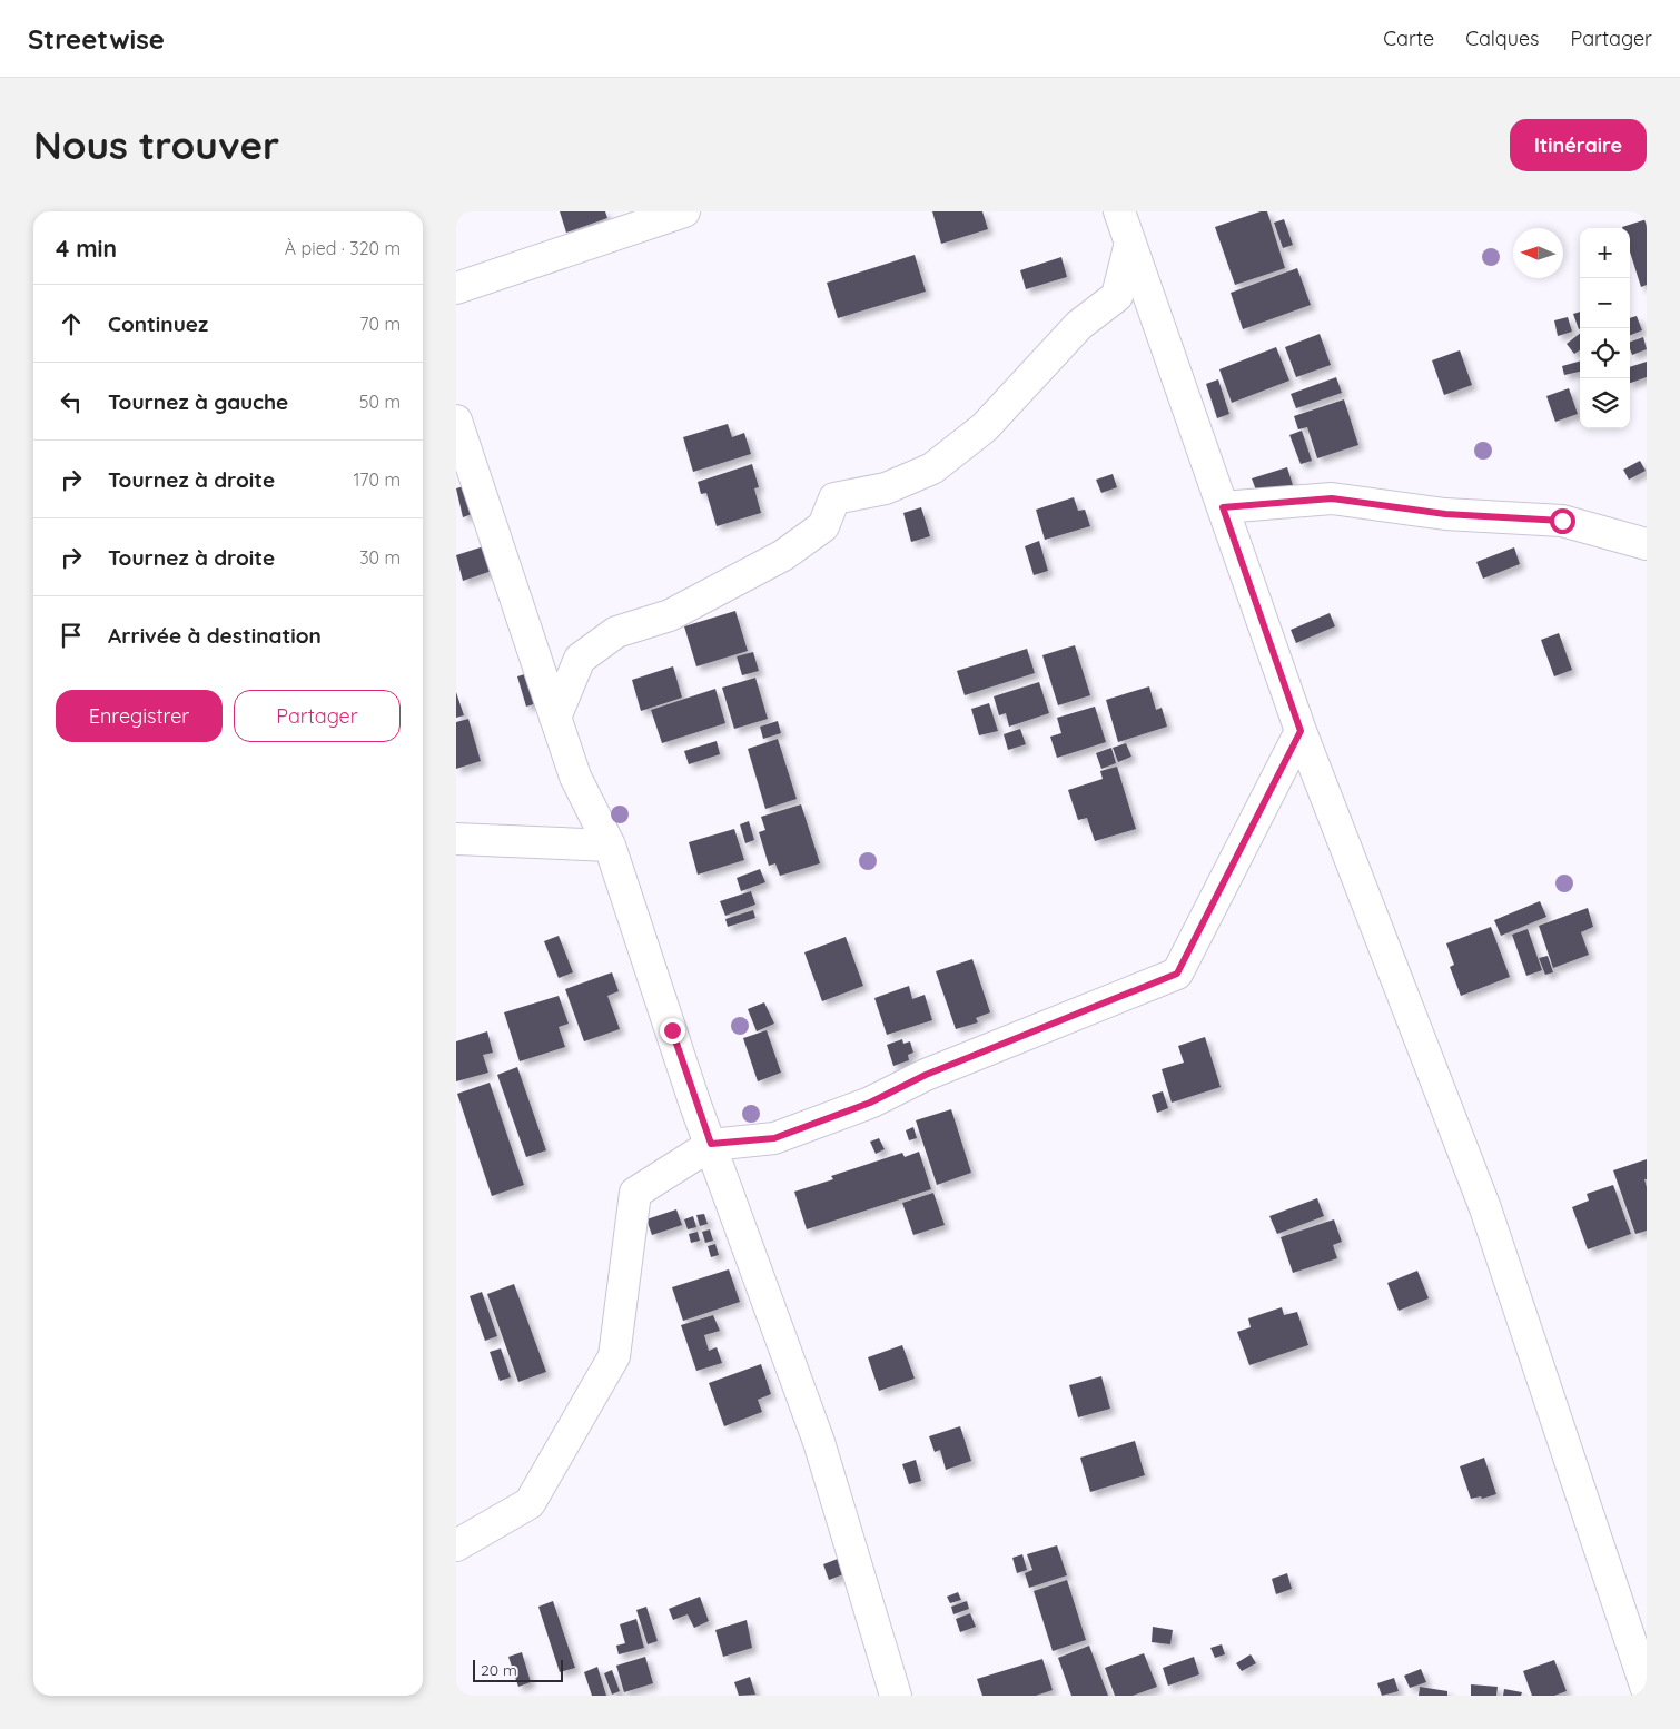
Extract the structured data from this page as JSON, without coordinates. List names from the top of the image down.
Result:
{
  "scale_bar": "20 m",
  "north": "left",
  "page": {
    "header": "Streetwise",
    "nav": ["Carte", "Calques", "Partager"],
    "buttons": [
      "Itinéraire",
      ["Enregistrer", "Partager"]
    ],
    "title": "Nous trouver",
    "heading": ["4 min", "À pied · 320 m"],
    "map_buttons": ["+", "−"],
    "list": [
      ["Continuez", "70 m"],
      ["Tournez à gauche", "50 m"],
      ["Tournez à droite", "170 m"],
      ["Tournez à droite", "30 m"],
      "Arrivée à destination"
    ],
    "scale": "20 m"
  }
}
